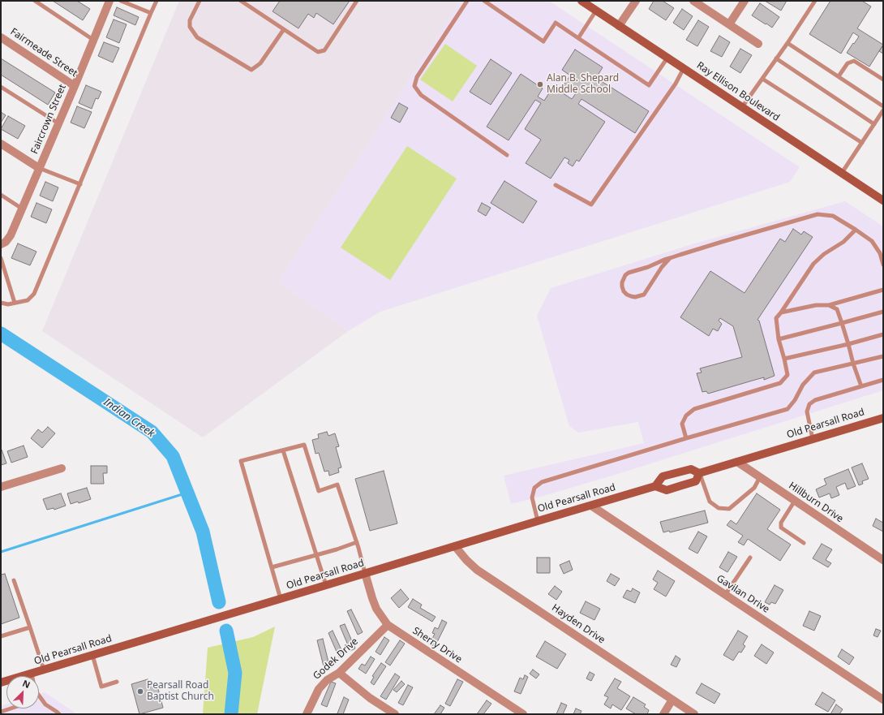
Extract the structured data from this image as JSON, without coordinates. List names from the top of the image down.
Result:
{
  "streets": {
    "main road": ["Ray Ellison Boulevard", "Old Pearsall Road"],
    "street": [
      "Fairmeade Street",
      "Faircrown Street",
      "Hillburn Drive",
      "Gavilan Drive",
      "Hayden Drive",
      "Sherry Drive",
      "Godek Drive"
    ]
  },
  "crossings": [
    ["Fairmeade Street", "Faircrown Street"],
    ["Old Pearsall Road", "Hillburn Drive"],
    ["Old Pearsall Road", "Gavilan Drive"],
    ["Old Pearsall Road", "Hayden Drive"],
    ["Old Pearsall Road", "Sherry Drive"],
    ["Sherry Drive", "Godek Drive"]
  ],
  "water": ["Indian Creek"],
  "places": ["Alan B. Shepard Middle School", "Pearsall Road Baptist Church"],
  "north": "top right"
}
